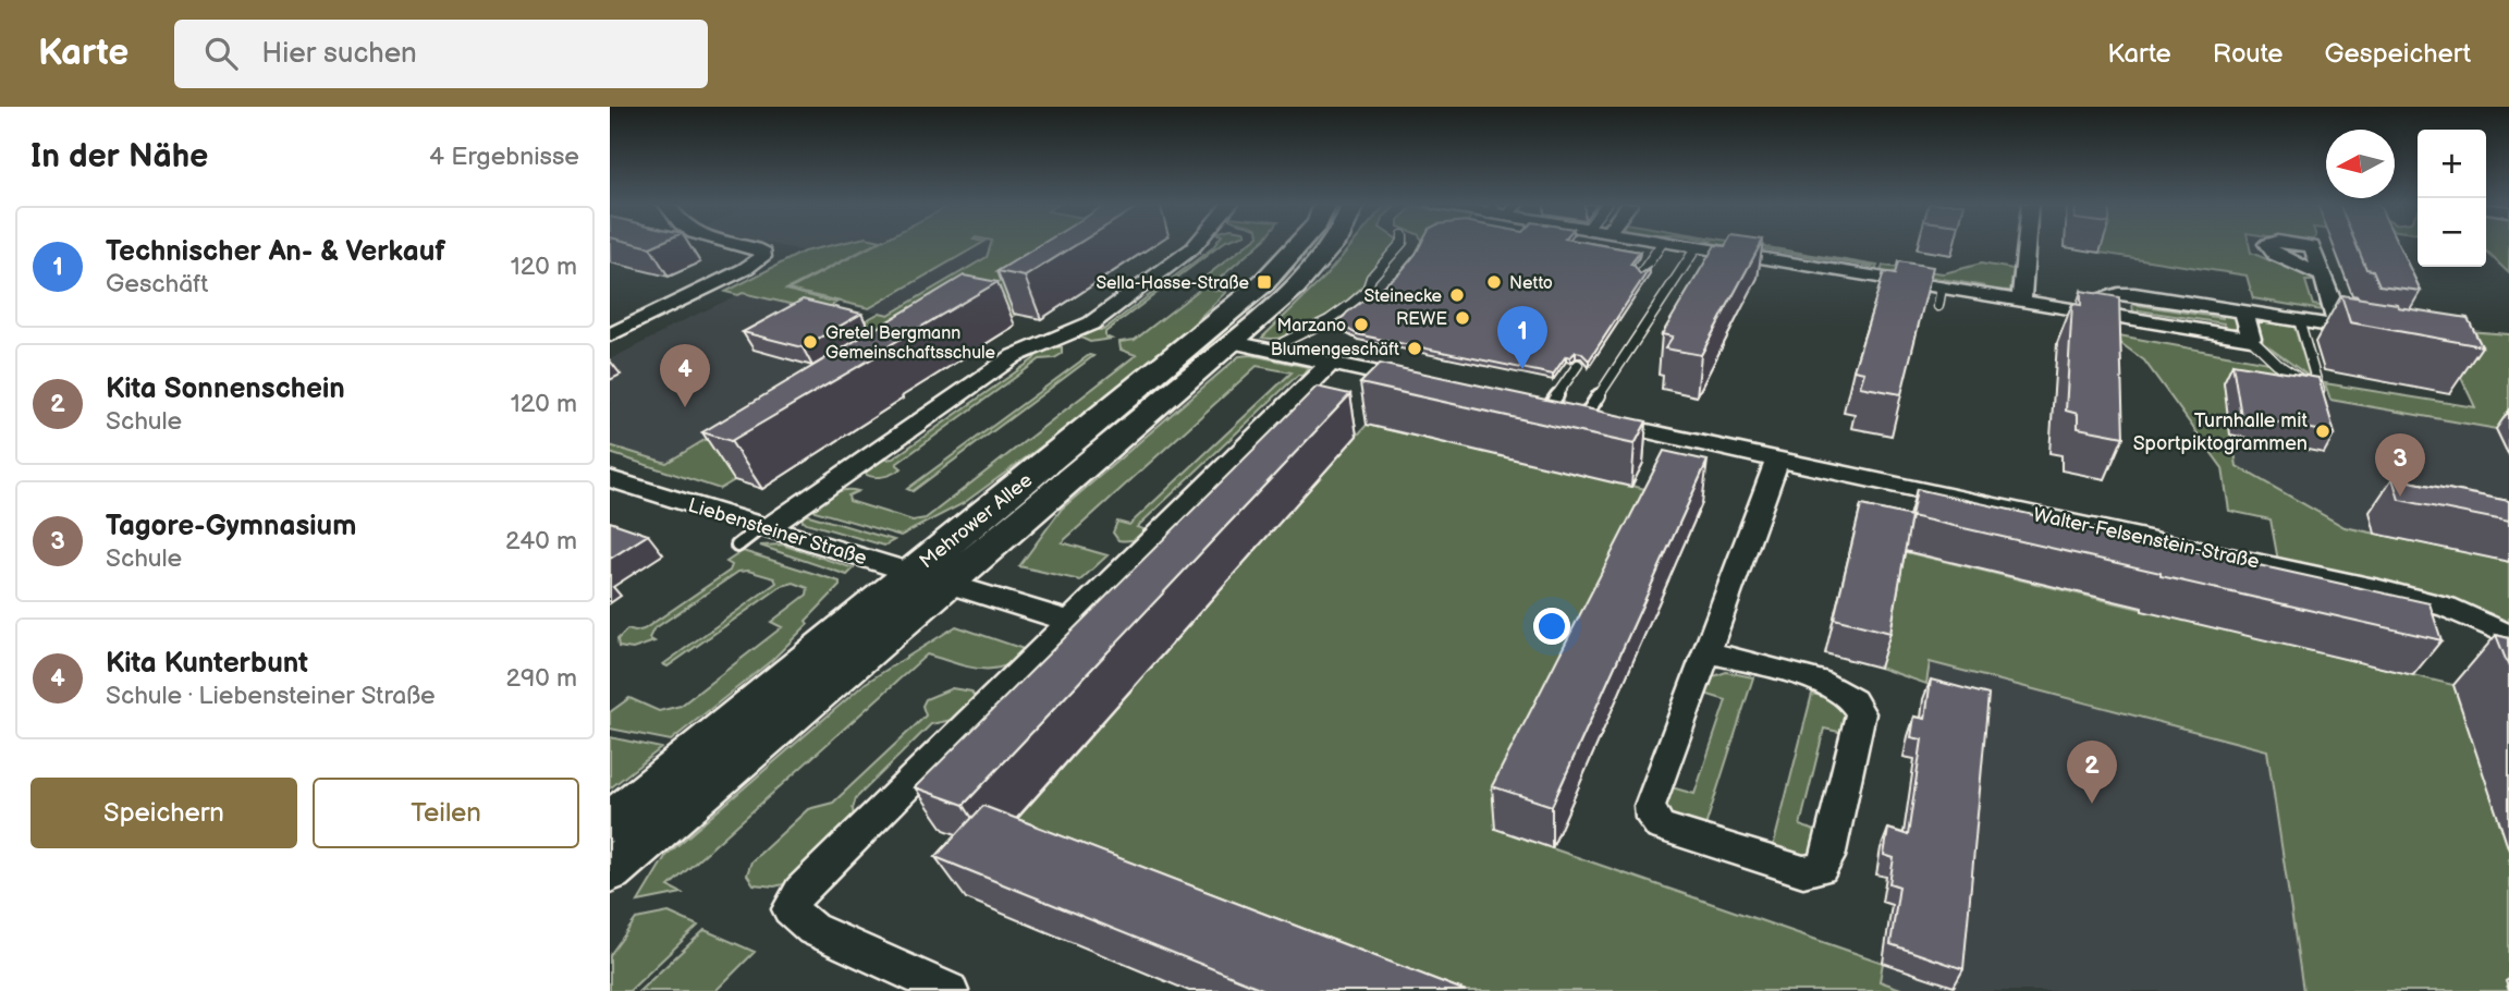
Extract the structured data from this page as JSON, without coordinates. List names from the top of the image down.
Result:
{
  "streets": {
    "main road": ["Mehrower Allee"],
    "street": ["Liebensteiner Straße", "Walter-Felsenstein-Straße"]
  },
  "crossings": [
    ["Mehrower Allee", "Liebensteiner Straße"]
  ],
  "places": {
    "transit": ["Sella-Hasse-Straße"],
    "other": [
      "Netto",
      "Steinecke",
      "REWE",
      "Marzano",
      "Gretel Bergmann Gemeinschaftsschule",
      "Blumengeschäft",
      "Turnhalle mit Sportpiktogrammen"
    ]
  },
  "north": "left",
  "page": {
    "header": "Karte",
    "search": "Hier suchen",
    "nav": ["Karte", "Route", "Gespeichert"],
    "heading": ["In der Nähe", "4 Ergebnisse"],
    "map_buttons": ["+", "−"],
    "list": [
      {
        "mark": "1",
        "name": "Technischer An- & Verkauf",
        "note": "Geschäft",
        "value": "120 m"
      },
      {
        "mark": "2",
        "name": "Kita Sonnenschein",
        "note": "Schule",
        "value": "120 m"
      },
      {
        "mark": "3",
        "name": "Tagore-Gymnasium",
        "note": "Schule",
        "value": "240 m"
      },
      {
        "mark": "4",
        "name": "Kita Kunterbunt",
        "note": "Schule · Liebensteiner Straße",
        "value": "290 m"
      }
    ],
    "pins": [
      "1",
      "4",
      "3",
      "2"
    ],
    "buttons": ["Speichern", "Teilen"]
  }
}
